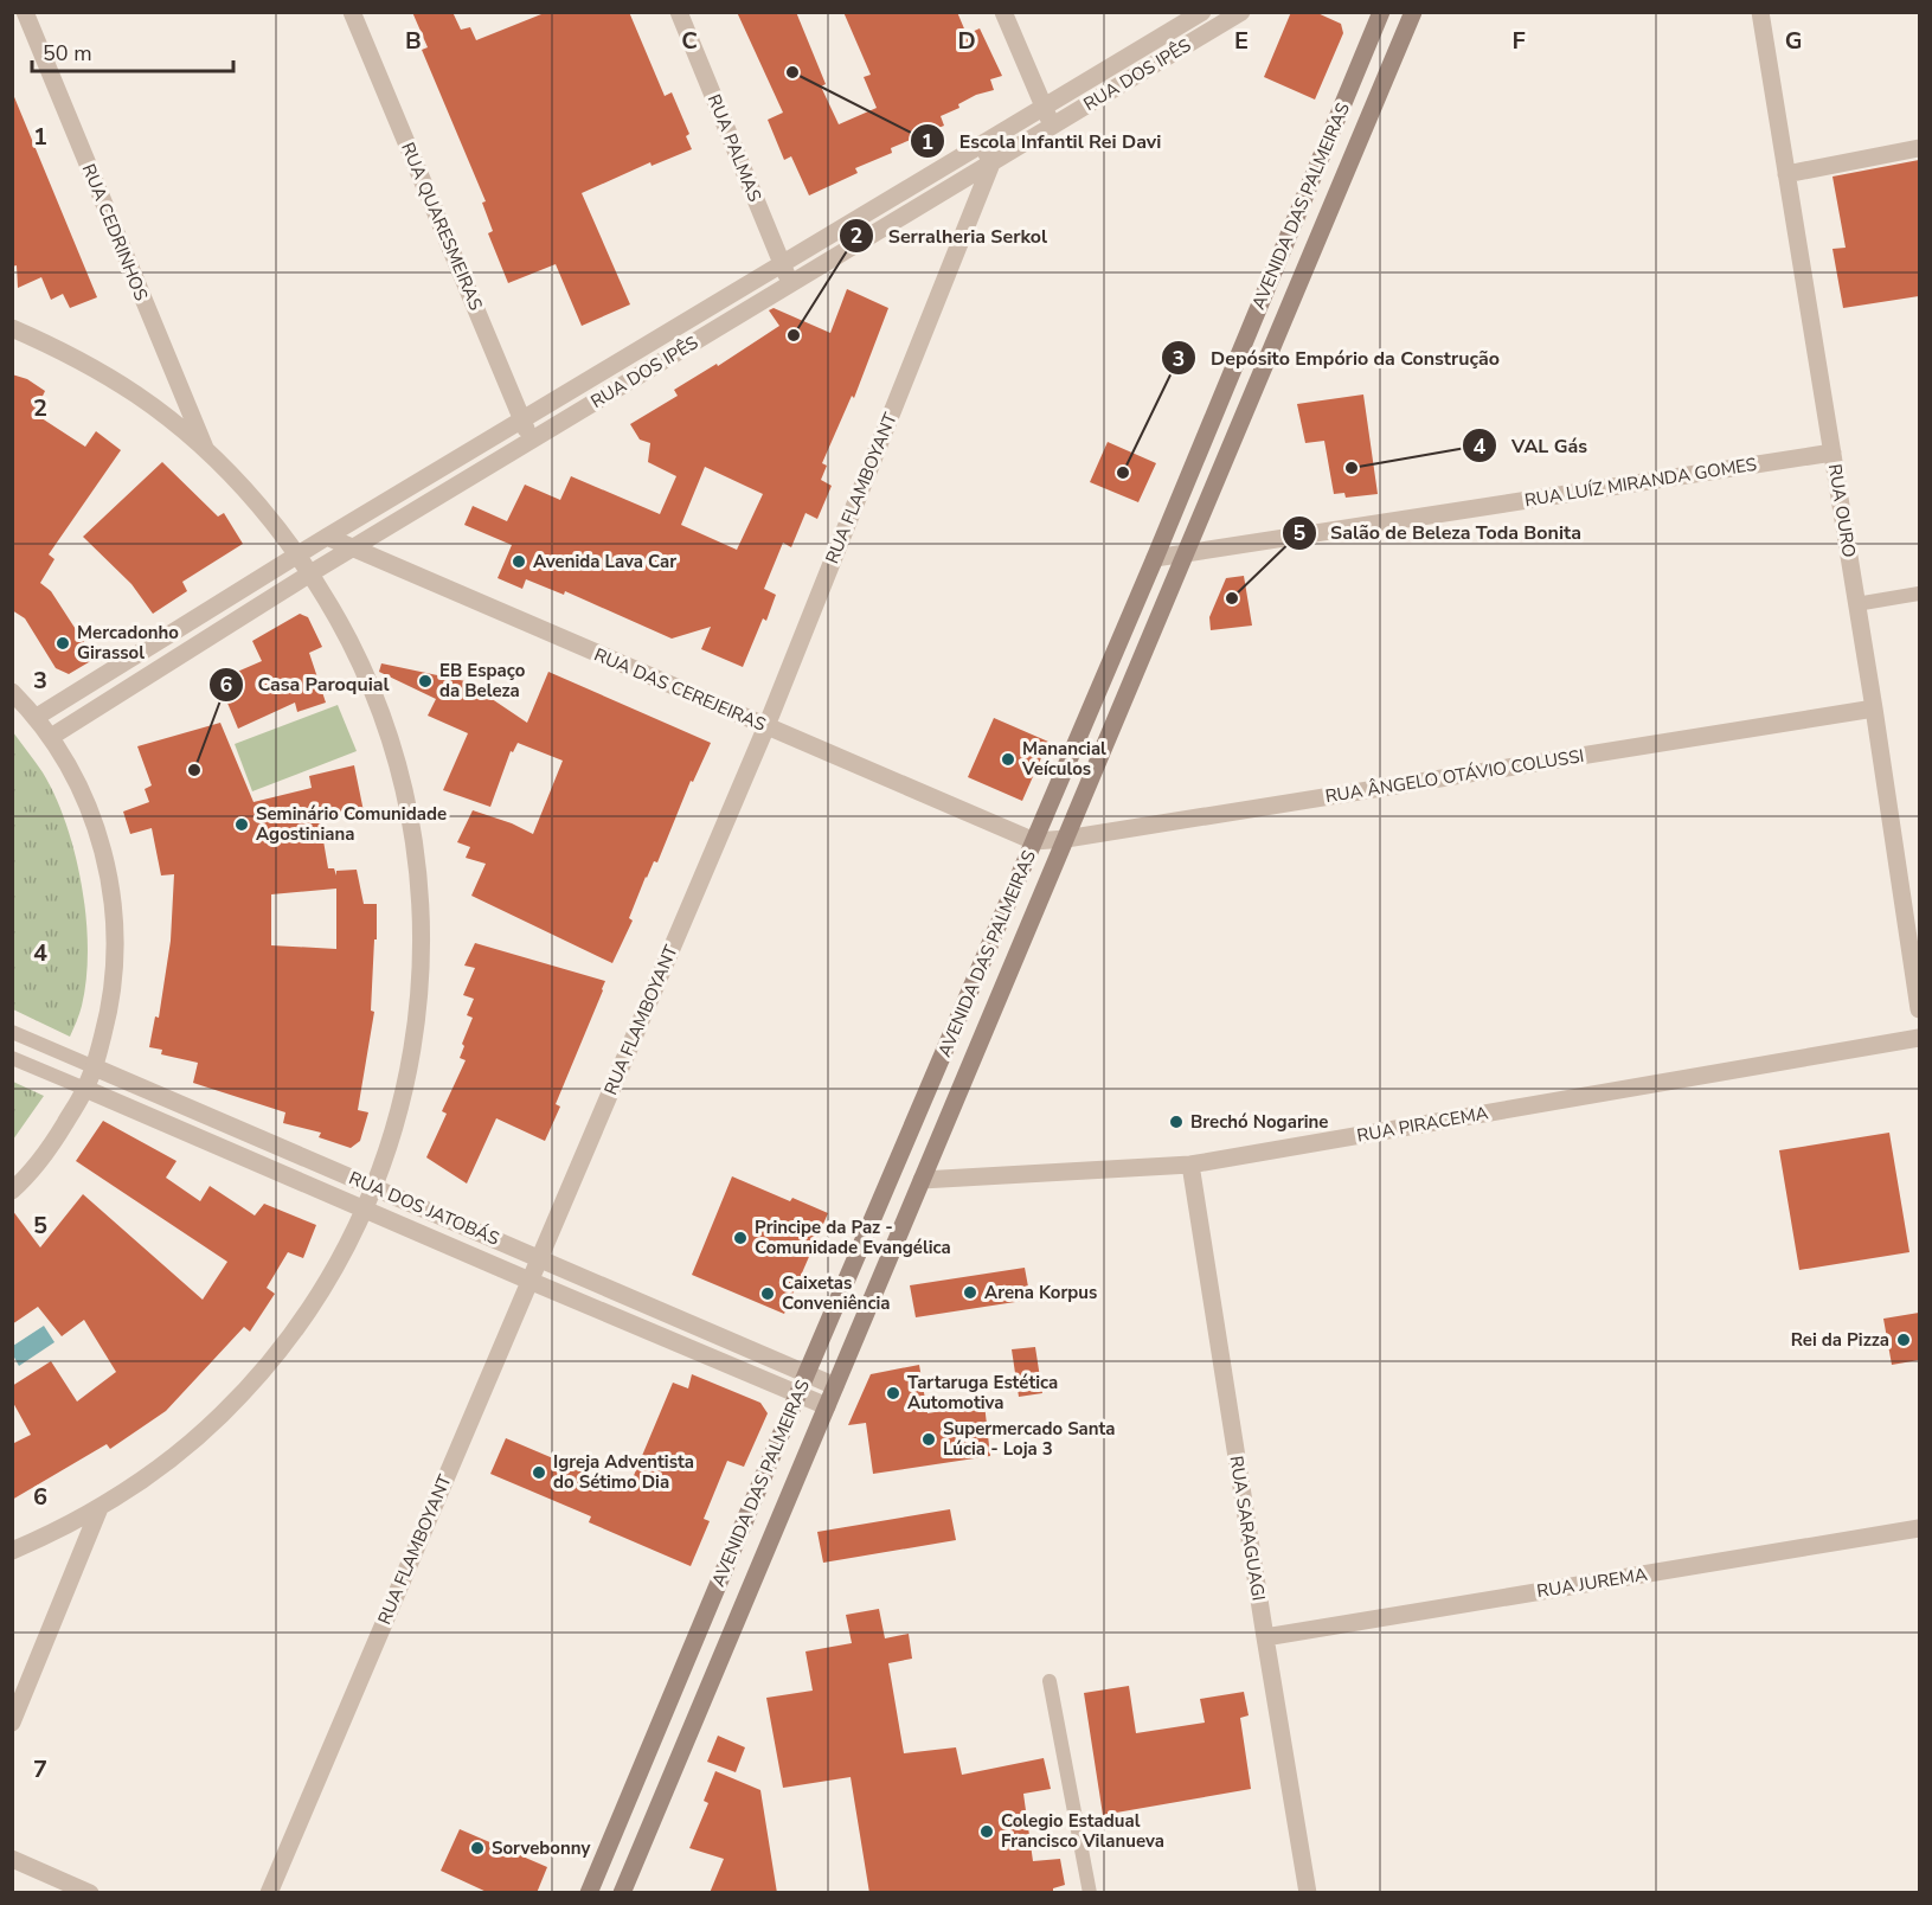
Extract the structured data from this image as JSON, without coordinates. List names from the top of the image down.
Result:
{
  "streets": {
    "street": [
      "RUA DOS IPÊS",
      "RUA PALMAS",
      "AVENIDA DAS PALMEIRAS",
      "RUA QUARESMEIRAS",
      "RUA CEDRINHOS",
      "RUA LUÍZ MIRANDA GOMES",
      "RUA FLAMBOYANT",
      "RUA OURO",
      "RUA DAS CEREJEIRAS",
      "RUA ÂNGELO OTÁVIO COLUSSI",
      "RUA PIRACEMA",
      "RUA DOS JATOBÁS",
      "RUA SARAGUAGI",
      "RUA JUREMA"
    ]
  },
  "crossings": [
    ["RUA DOS IPÊS", "RUA PALMAS"],
    ["RUA DOS IPÊS", "RUA QUARESMEIRAS"],
    ["RUA DOS IPÊS", "RUA FLAMBOYANT"],
    ["RUA DOS IPÊS", "RUA DAS CEREJEIRAS"],
    ["AVENIDA DAS PALMEIRAS", "RUA LUÍZ MIRANDA GOMES"],
    ["AVENIDA DAS PALMEIRAS", "RUA DAS CEREJEIRAS"],
    ["AVENIDA DAS PALMEIRAS", "RUA ÂNGELO OTÁVIO COLUSSI"],
    ["AVENIDA DAS PALMEIRAS", "RUA PIRACEMA"],
    ["AVENIDA DAS PALMEIRAS", "RUA DOS JATOBÁS"],
    ["RUA LUÍZ MIRANDA GOMES", "RUA OURO"],
    ["RUA FLAMBOYANT", "RUA DAS CEREJEIRAS"],
    ["RUA FLAMBOYANT", "RUA DOS JATOBÁS"],
    ["RUA OURO", "RUA ÂNGELO OTÁVIO COLUSSI"],
    ["RUA DAS CEREJEIRAS", "RUA ÂNGELO OTÁVIO COLUSSI"],
    ["RUA PIRACEMA", "RUA SARAGUAGI"],
    ["RUA SARAGUAGI", "RUA JUREMA"]
  ],
  "places": [
    "Escola Infantil Rei Davi",
    "Serralheria Serkol",
    "VAL Gás",
    "Depósito Empório da Construção",
    "Avenida Lava Car",
    "Salão de Beleza Toda Bonita",
    "Mercadonho Girassol",
    "EB Espaço da Beleza",
    "Manancial Veículos",
    "Casa Paroquial",
    "Seminário Comunidade Agostiniana",
    "Brechó Nogarine",
    "Principe da Paz - Comunidade Evangélica",
    "Arena Korpus",
    "Caixetas Conveniência",
    "Rei da Pizza",
    "Tartaruga Estética Automotiva",
    "Supermercado Santa Lúcia - Loja 3",
    "Igreja Adventista do Sétimo Dia",
    "Colegio Estadual Francisco Vilanueva",
    "Sorvebonny"
  ],
  "scale_bar": "50 m",
  "grid": {
    "columns": [
      "B",
      "C",
      "D",
      "E",
      "F",
      "G"
    ],
    "rows": [
      "1",
      "2",
      "3",
      "4",
      "5",
      "6",
      "7"
    ]
  }
}
